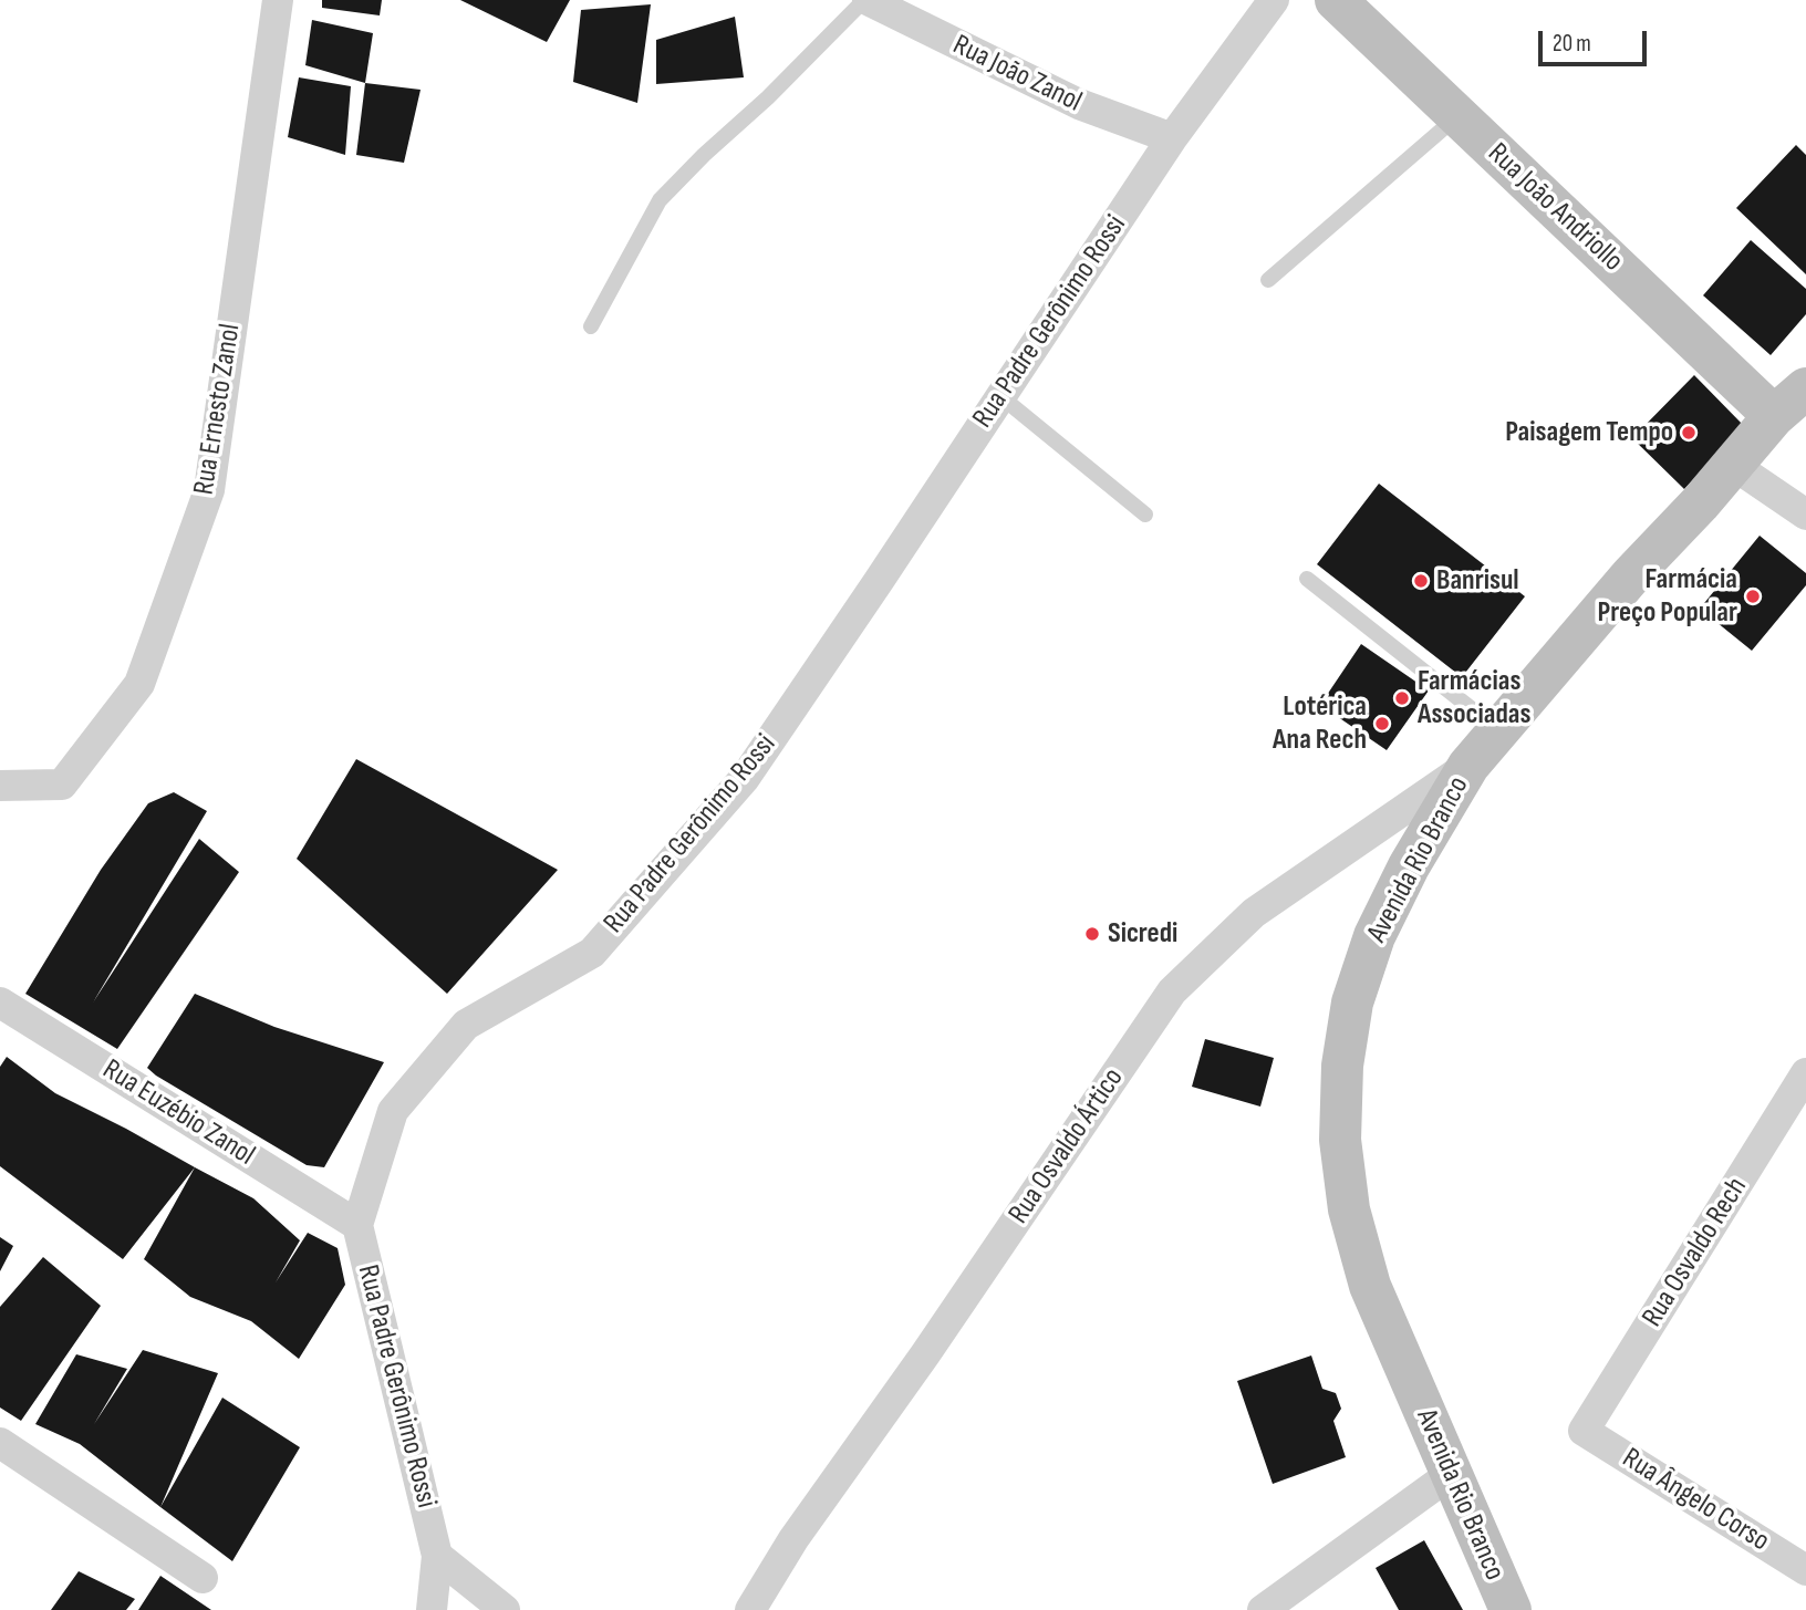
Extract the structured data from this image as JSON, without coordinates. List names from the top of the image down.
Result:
{
  "streets": {
    "main road": ["Rua João Andriollo", "Avenida Rio Branco"],
    "street": [
      "Rua João Zanol",
      "Rua Padre Gerônimo Rossi",
      "Rua Ernesto Zanol",
      "Rua Euzébio Zanol",
      "Rua Osvaldo Ártico",
      "Rua Osvaldo Rech",
      "Rua Ângelo Corso"
    ]
  },
  "crossings": [
    ["Rua João Zanol", "Rua Padre Gerônimo Rossi"],
    ["Rua João Andriollo", "Avenida Rio Branco"],
    ["Rua Padre Gerônimo Rossi", "Rua Euzébio Zanol"],
    ["Avenida Rio Branco", "Rua Osvaldo Ártico"],
    ["Rua Osvaldo Rech", "Rua Ângelo Corso"]
  ],
  "places": [
    "Paisagem Tempo",
    "Banrisul",
    "Farmácia Preço Popular",
    "Farmácias Associadas",
    "Lotérica Ana Rech",
    "Sicredi"
  ],
  "scale_bar": "20 m"
}
